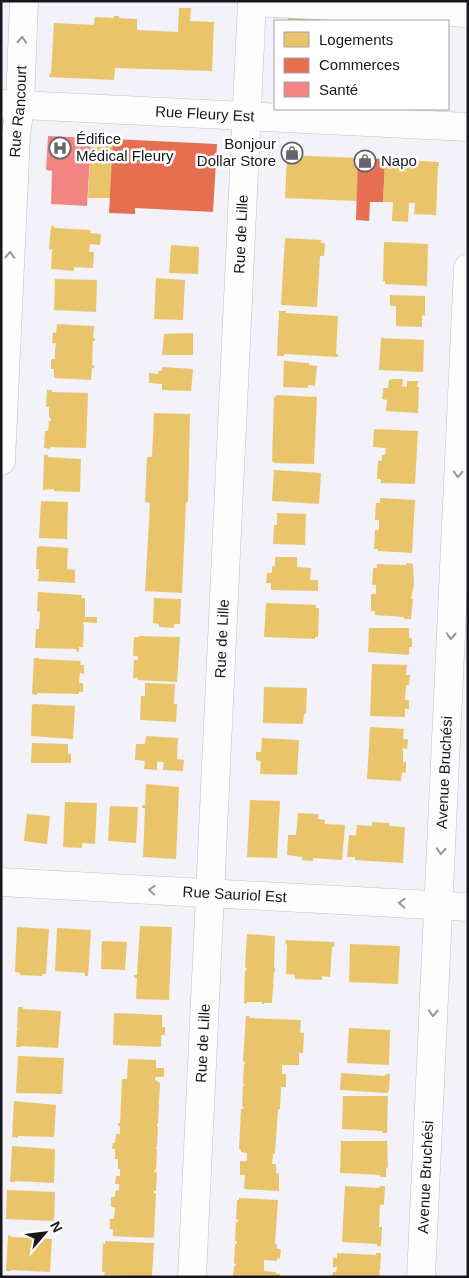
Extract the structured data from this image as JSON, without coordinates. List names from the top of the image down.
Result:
{
  "streets": {
    "street": [
      "Rue Rancourt",
      "Rue Fleury Est",
      "Rue de Lille",
      "Avenue Bruchési",
      "Rue Sauriol Est"
    ]
  },
  "crossings": [
    ["Rue Rancourt", "Rue Fleury Est"],
    ["Rue Fleury Est", "Rue de Lille"],
    ["Rue de Lille", "Rue Sauriol Est"],
    ["Avenue Bruchési", "Rue Sauriol Est"]
  ],
  "one_way": ["Rue Rancourt", "Avenue Bruchési", "Rue Sauriol Est"],
  "places": {
    "hospital": ["Édifice Médical Fleury"],
    "shop": ["Bonjour Dollar Store", "Napo"]
  },
  "legend": ["Logements", "Commerces", "Santé"],
  "north": "top right"
}
